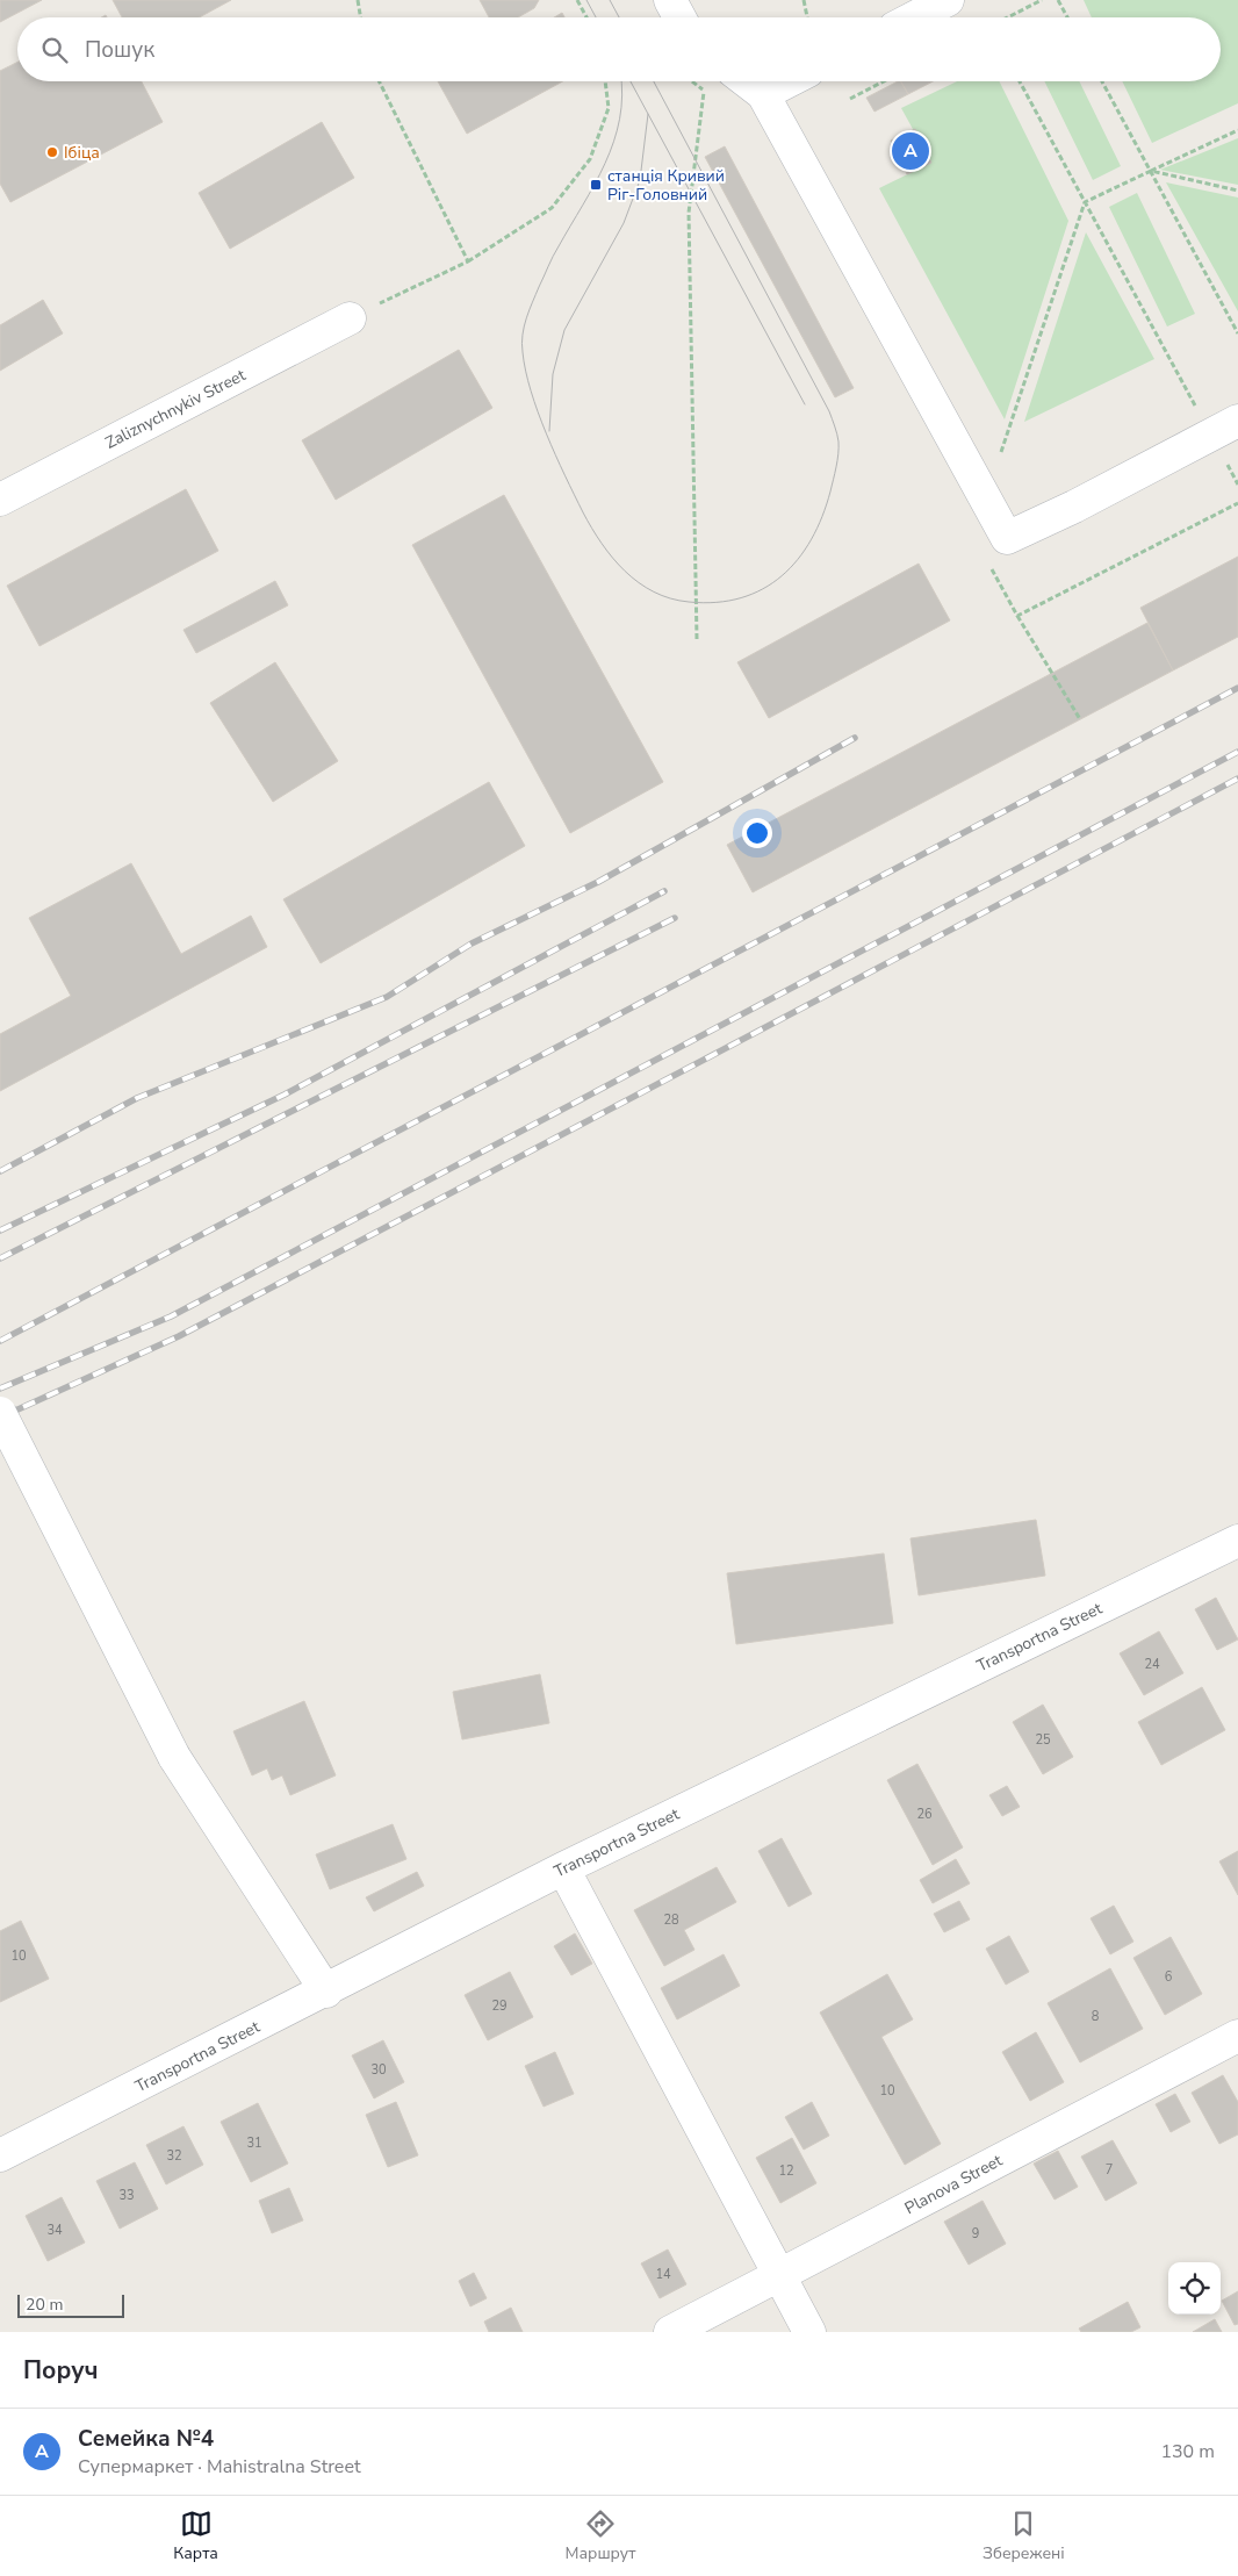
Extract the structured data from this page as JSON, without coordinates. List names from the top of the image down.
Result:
{
  "streets": {
    "street": ["Zaliznychnykiv Street", "Transportna Street", "Planova Street"]
  },
  "places": {
    "other": ["Ібіца"],
    "transit": ["станція Кривий Ріг-Головний"]
  },
  "house_numbers": [
    "24",
    "25",
    "26",
    "28",
    "10",
    "6",
    "29",
    "8",
    "30",
    "10",
    "31",
    "32",
    "7",
    "12",
    "33",
    "34",
    "9",
    "14"
  ],
  "scale_bar": "20 m",
  "page": {
    "search": "Пошук",
    "pins": "A",
    "scale": "20 m",
    "heading": "Поруч",
    "list": [
      {
        "mark": "A",
        "name": "Семейка №4",
        "note": "Супермаркет · Mahistralna Street",
        "value": "130 m"
      }
    ],
    "nav": ["Карта", "Маршрут", "Збережені"]
  }
}
